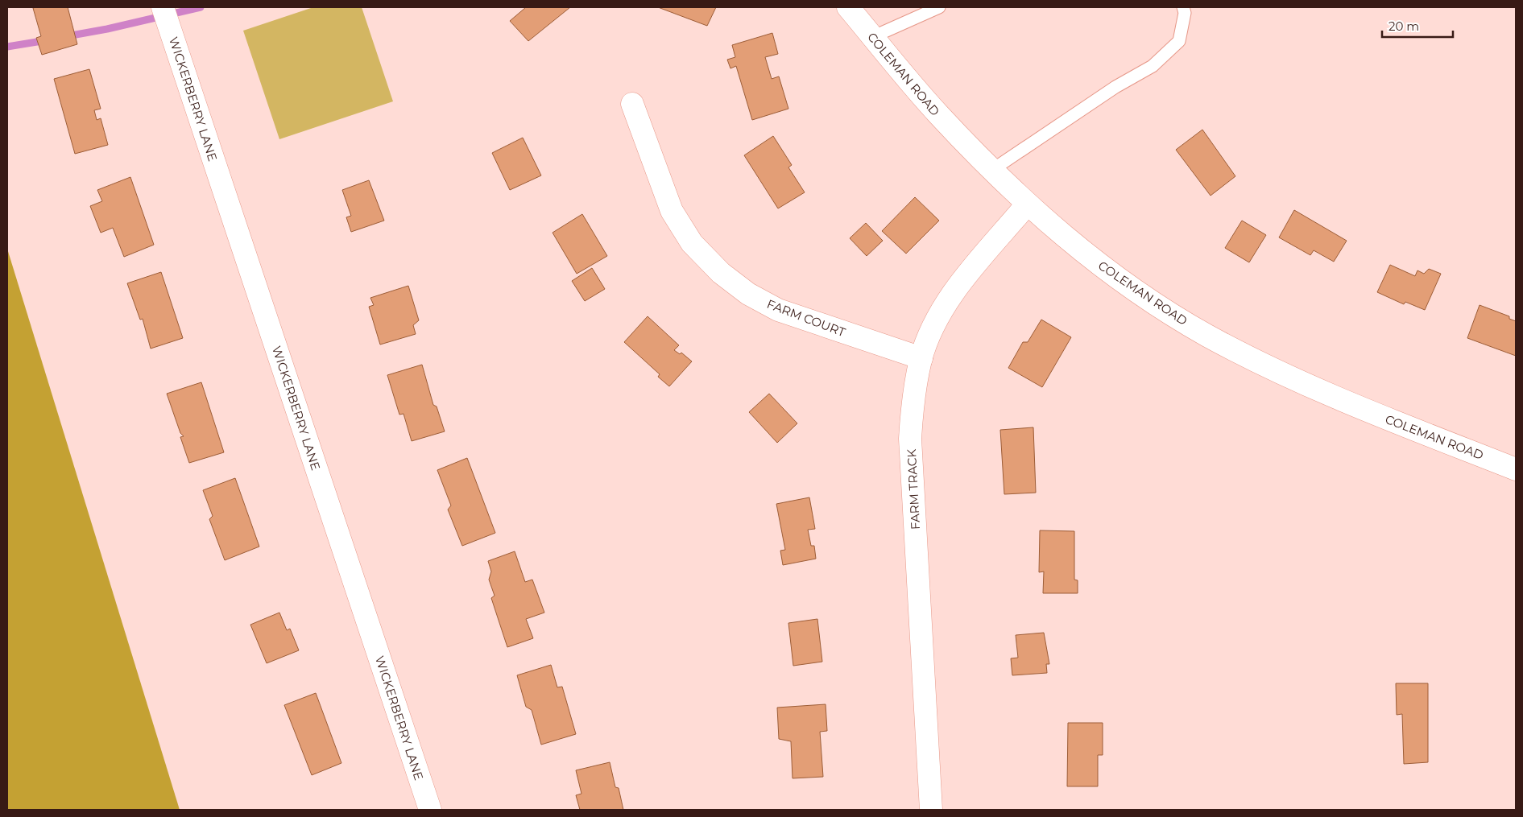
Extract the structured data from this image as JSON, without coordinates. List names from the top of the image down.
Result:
{
  "streets": {
    "street": [
      "COLEMAN ROAD",
      "WICKERBERRY LANE",
      "FARM COURT",
      "FARM TRACK"
    ]
  },
  "crossings": [
    ["COLEMAN ROAD", "FARM TRACK"],
    ["FARM COURT", "FARM TRACK"]
  ],
  "scale_bar": "20 m"
}
